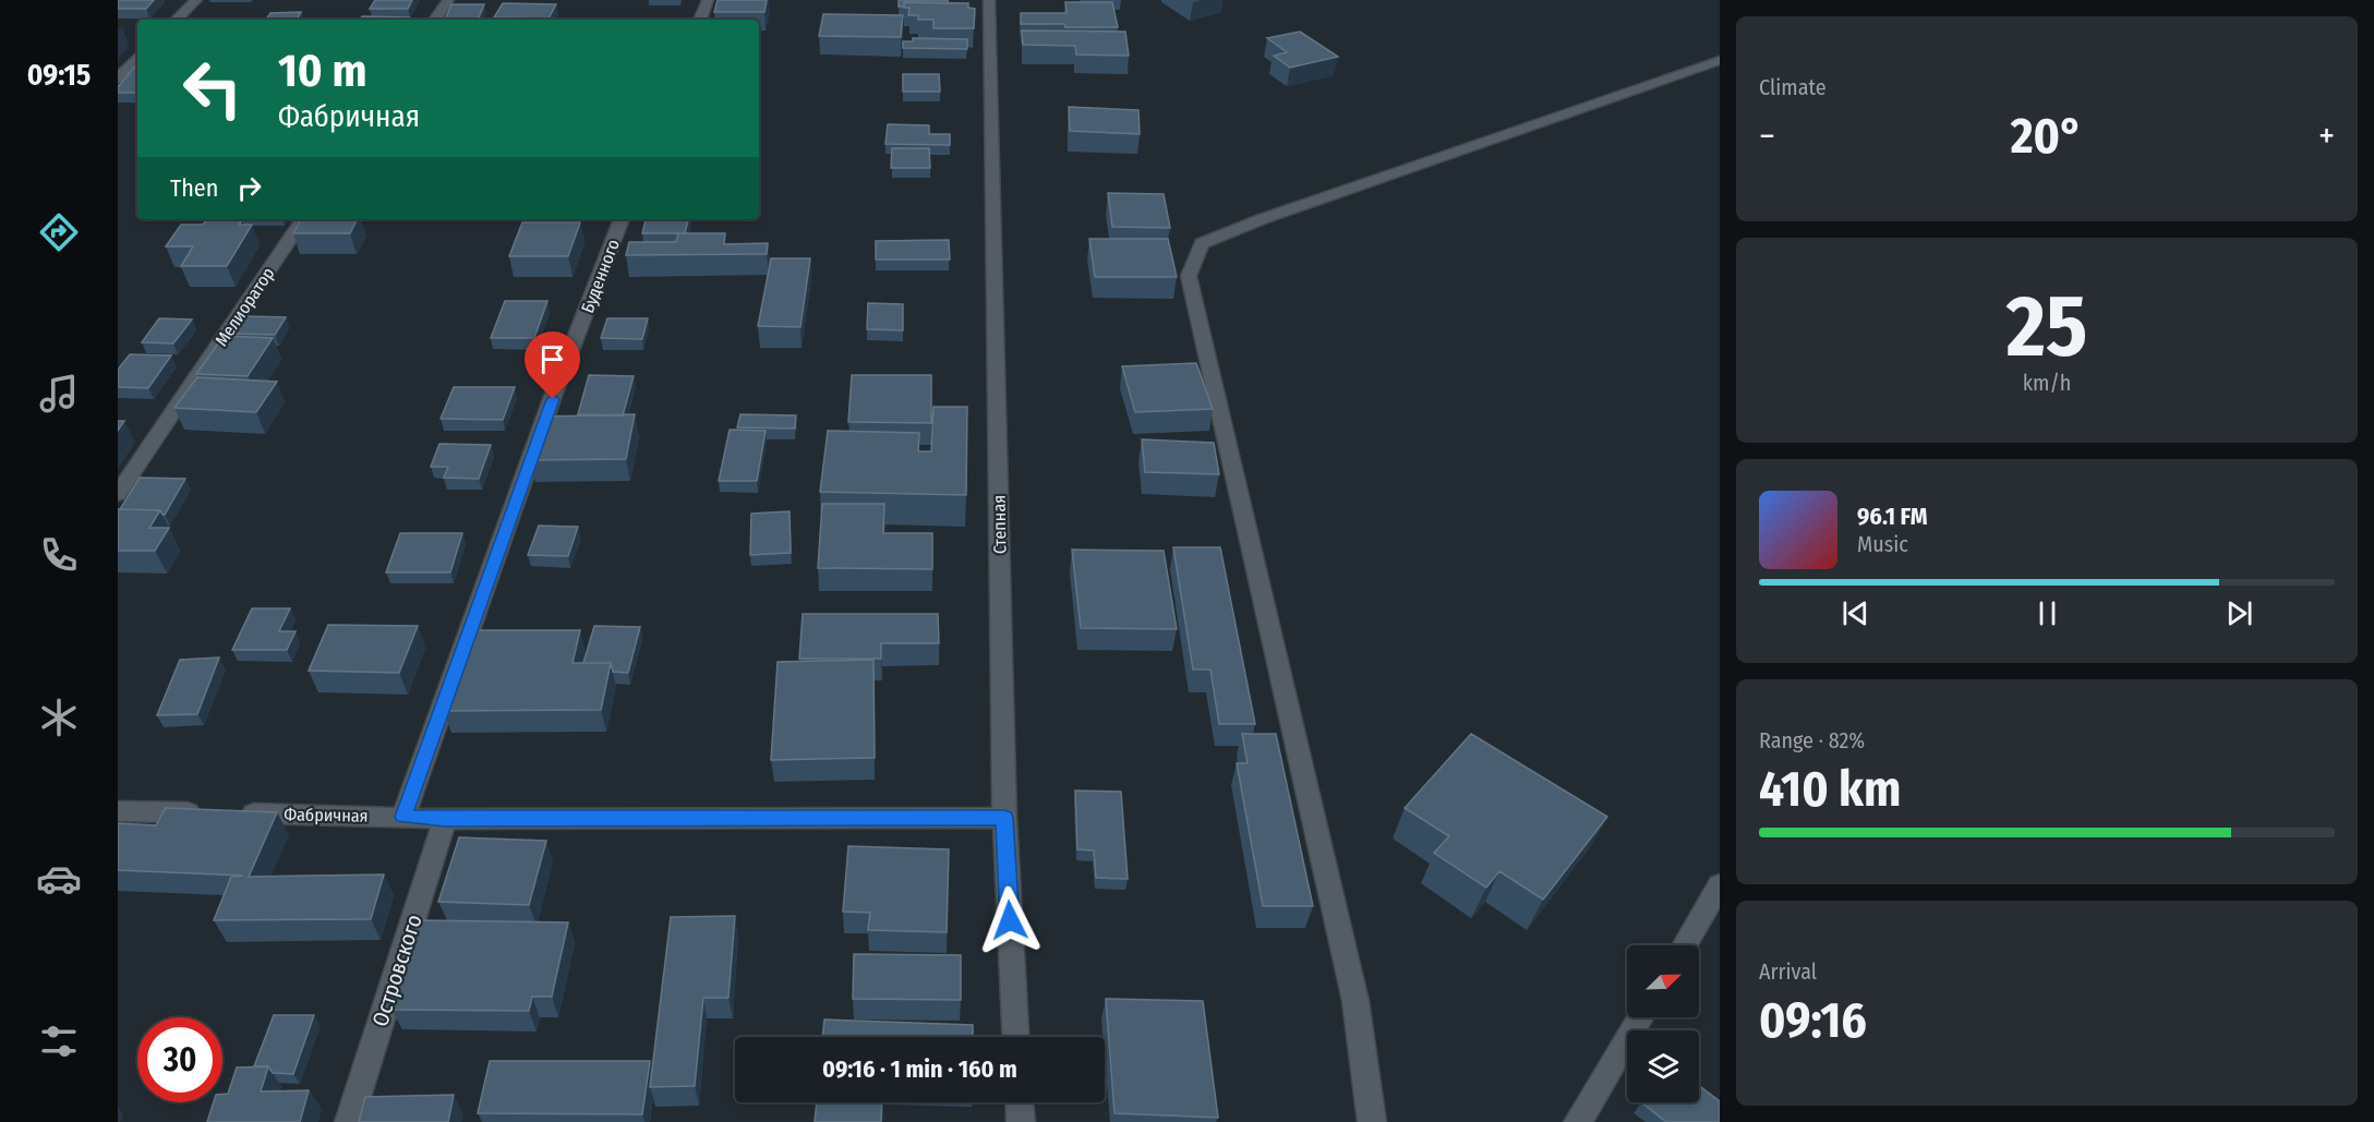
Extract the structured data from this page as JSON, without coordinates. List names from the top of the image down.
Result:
{
  "streets": {
    "street": [
      "Буденного",
      "Мелиоратор",
      "Степная",
      "Фабричная",
      "Островского"
    ]
  },
  "crossings": [
    ["Буденного", "Фабричная"],
    ["Степная", "Фабричная"],
    ["Фабричная", "Островского"]
  ],
  "north": "top right",
  "page": {
    "tabs": "09:15",
    "tile": [
      "Climate",
      ["25", "km/h"],
      ["Range · 82%", "410 km"],
      ["Arrival", "09:16"]
    ],
    "turn": ["10 m", "Фабричная"],
    "heat": ["−", "20°", "+"],
    "then": "Then",
    "song": ["96.1 FM", "Music"],
    "limit": "30",
    "trip": "09:16 · 1 min · 160 m"
  }
}
